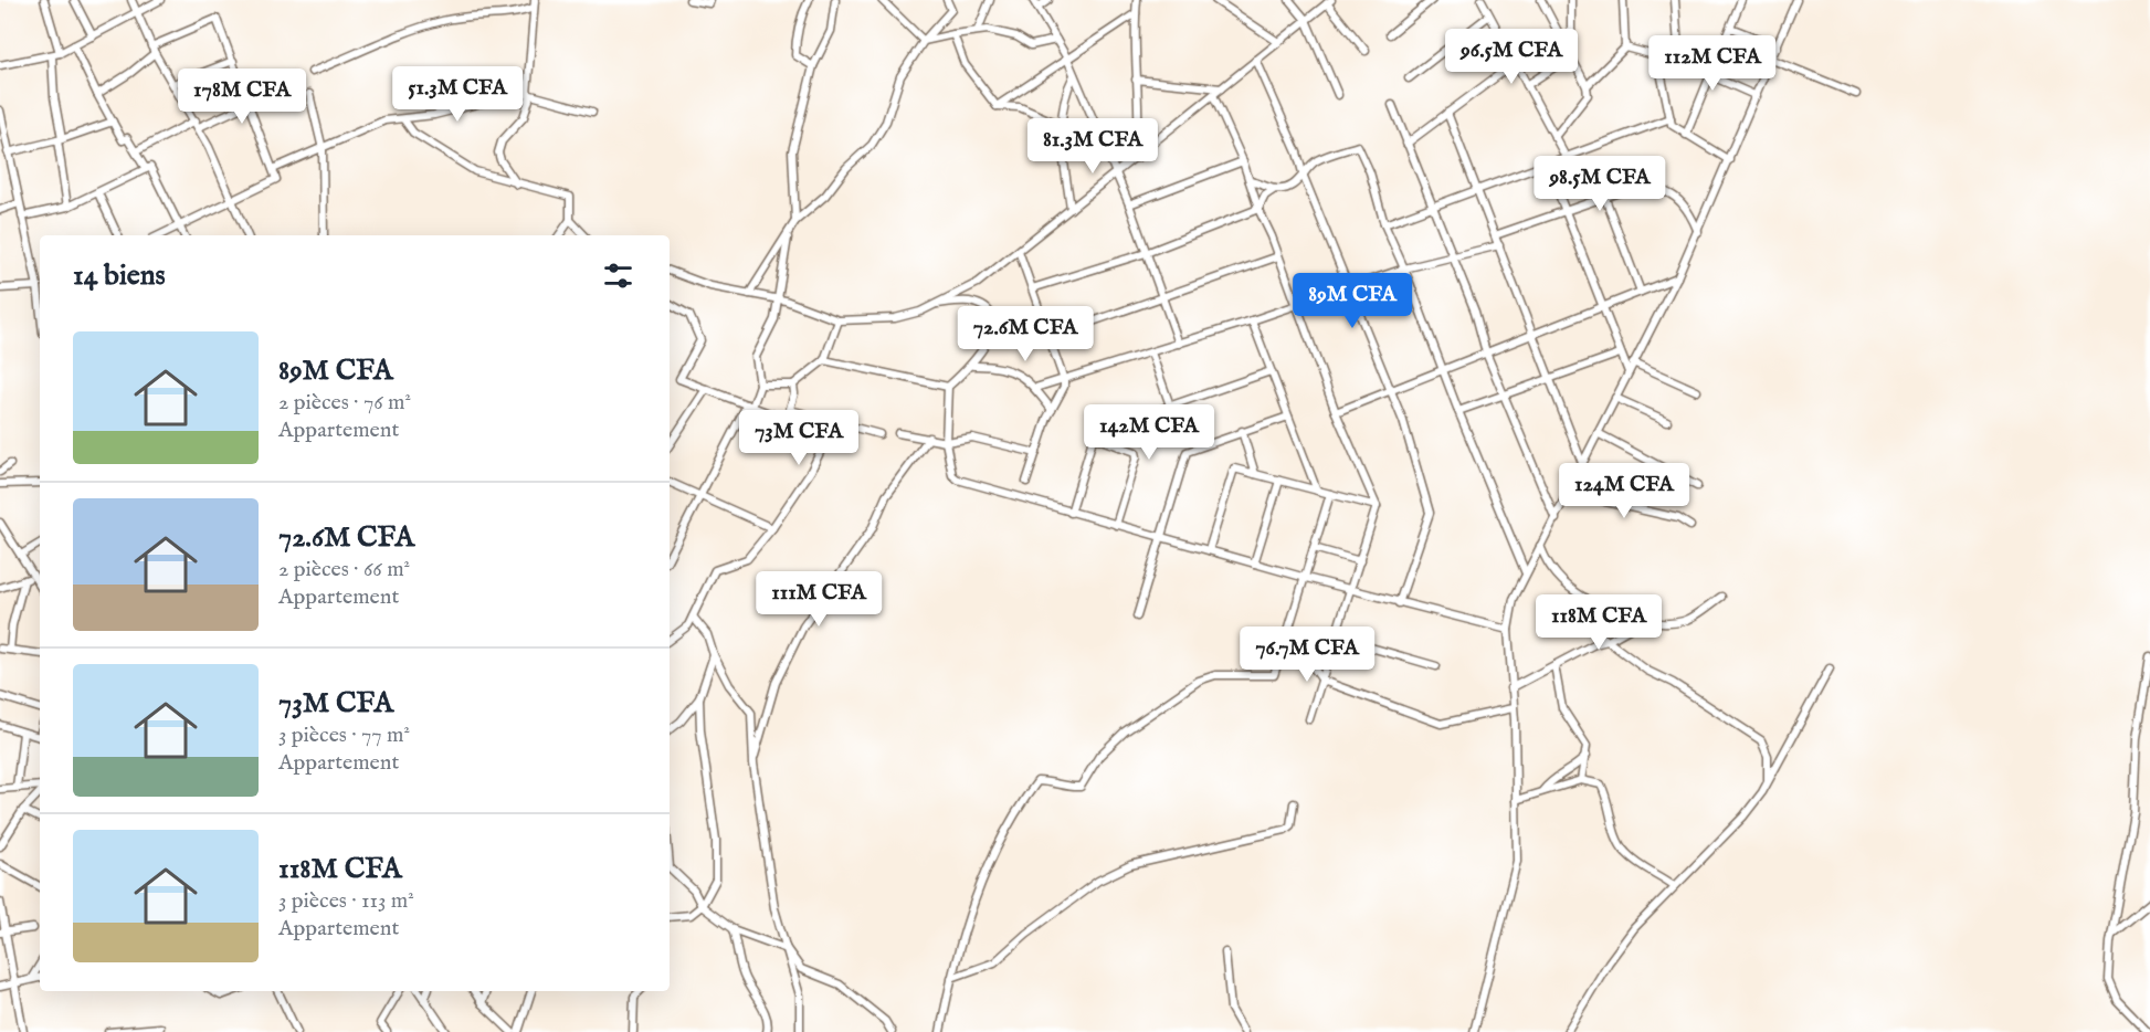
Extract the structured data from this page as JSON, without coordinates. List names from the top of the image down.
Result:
{
  "page": {
    "price": [
      "96.5M CFA",
      "112M CFA",
      "51.3M CFA",
      "178M CFA",
      "81.3M CFA",
      "98.5M CFA",
      "89M CFA",
      "72.6M CFA",
      "142M CFA",
      "73M CFA",
      "124M CFA",
      "111M CFA",
      "118M CFA",
      "76.7M CFA"
    ],
    "heading": "14 biens",
    "list": [
      {
        "name": "89M CFA",
        "note": "2 pièces · 76 m² · Appartement"
      },
      {
        "name": "72.6M CFA",
        "note": "2 pièces · 66 m² · Appartement"
      },
      {
        "name": "73M CFA",
        "note": "3 pièces · 77 m² · Appartement"
      },
      {
        "name": "118M CFA",
        "note": "3 pièces · 113 m² · Appartement"
      }
    ]
  }
}
